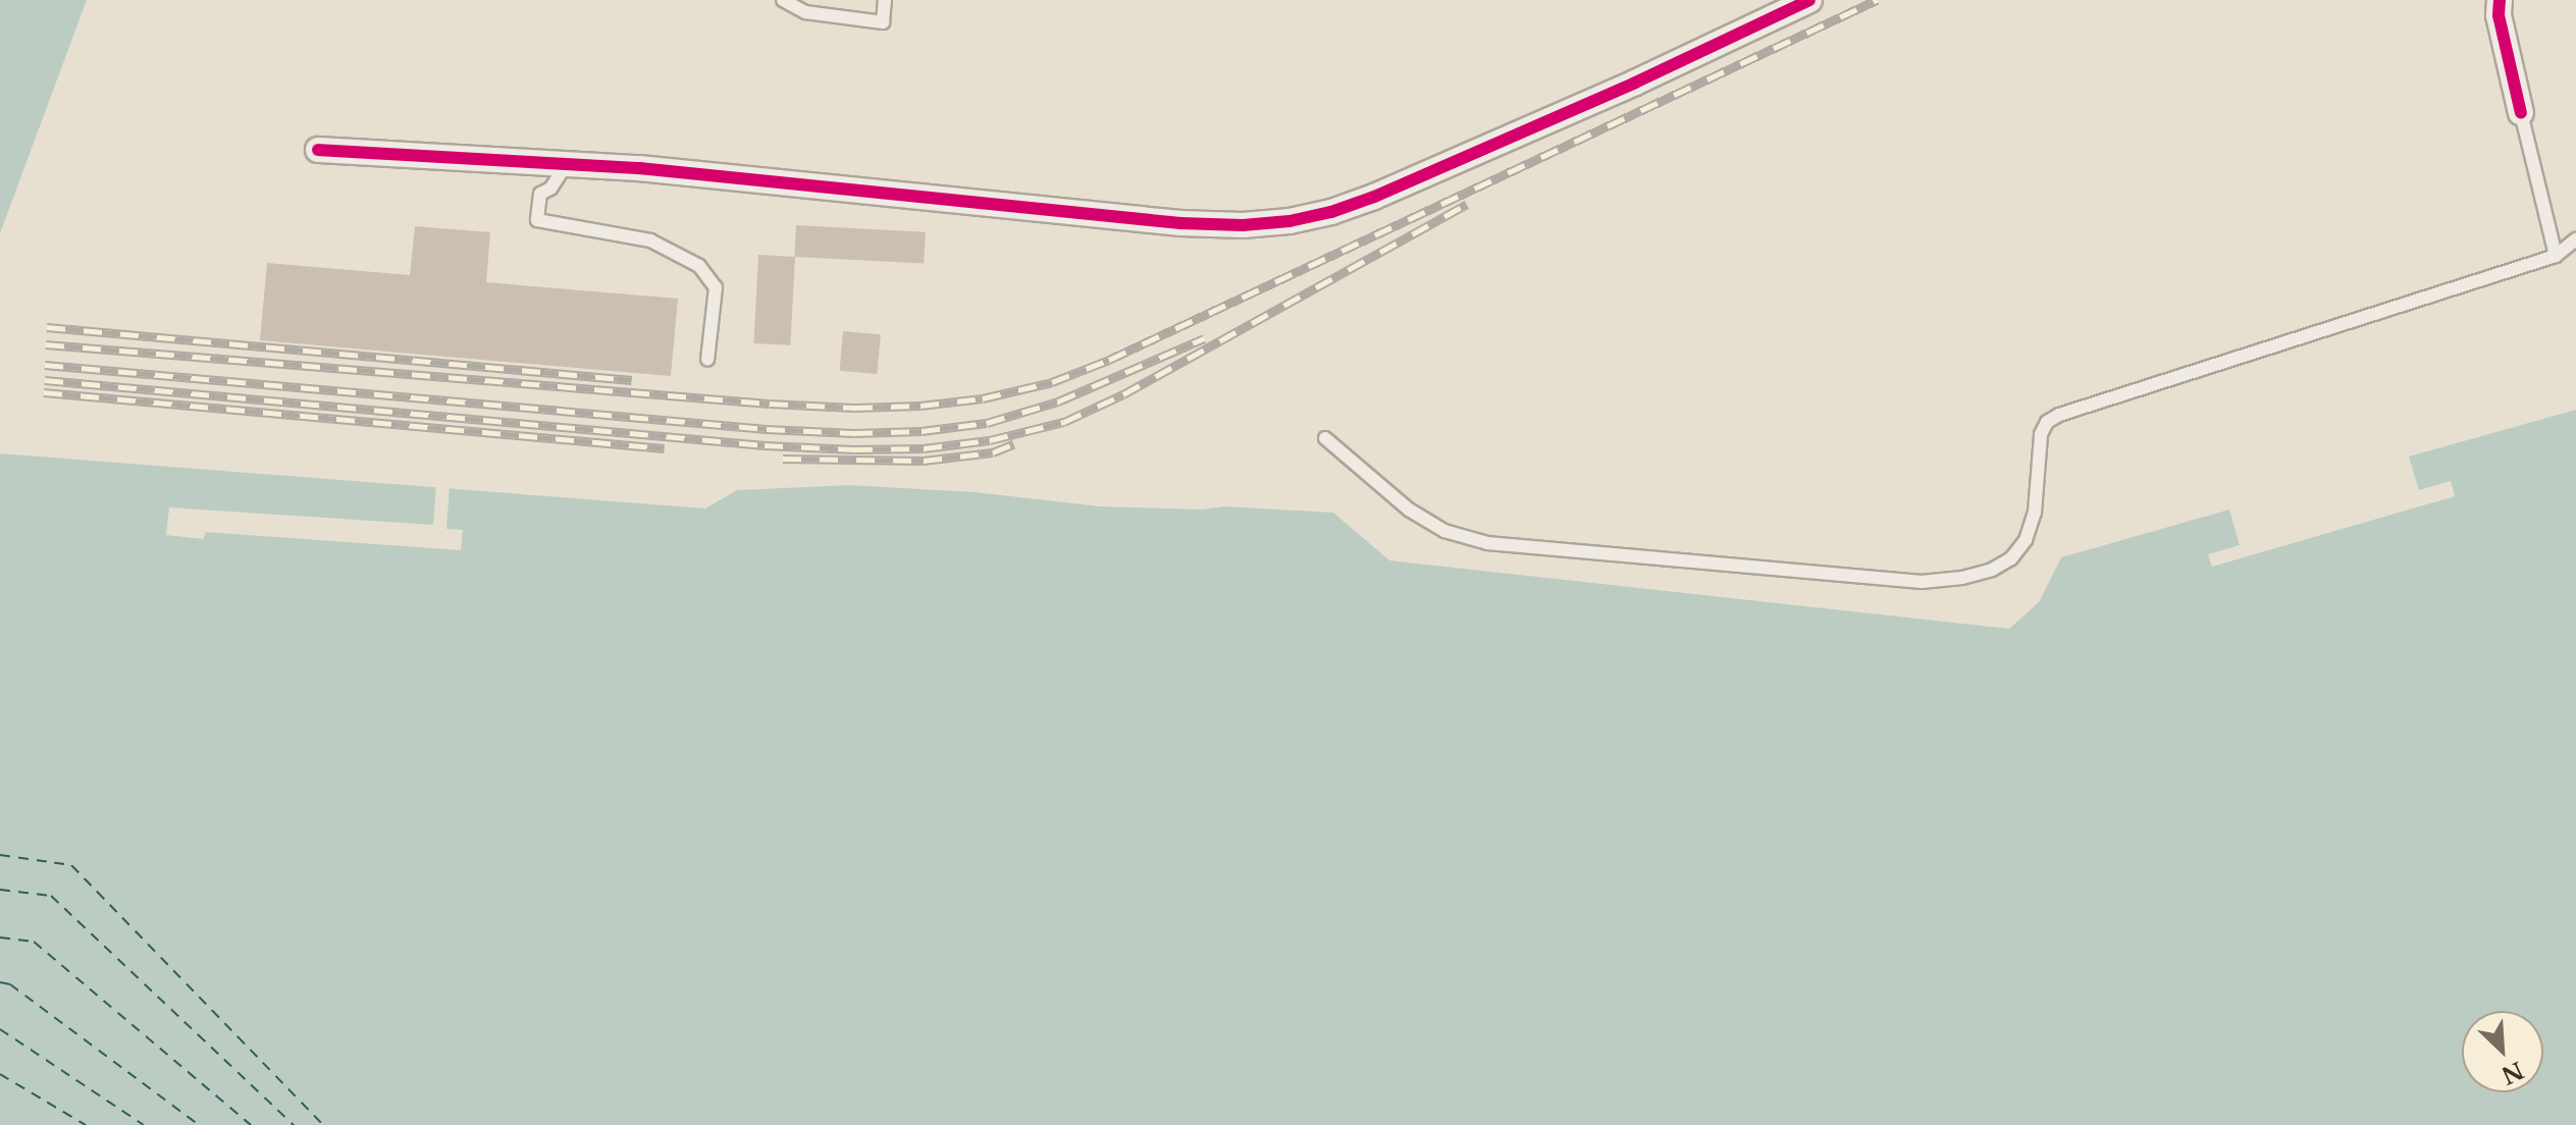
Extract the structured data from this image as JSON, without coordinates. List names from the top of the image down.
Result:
{
  "north": "bottom right"
}
